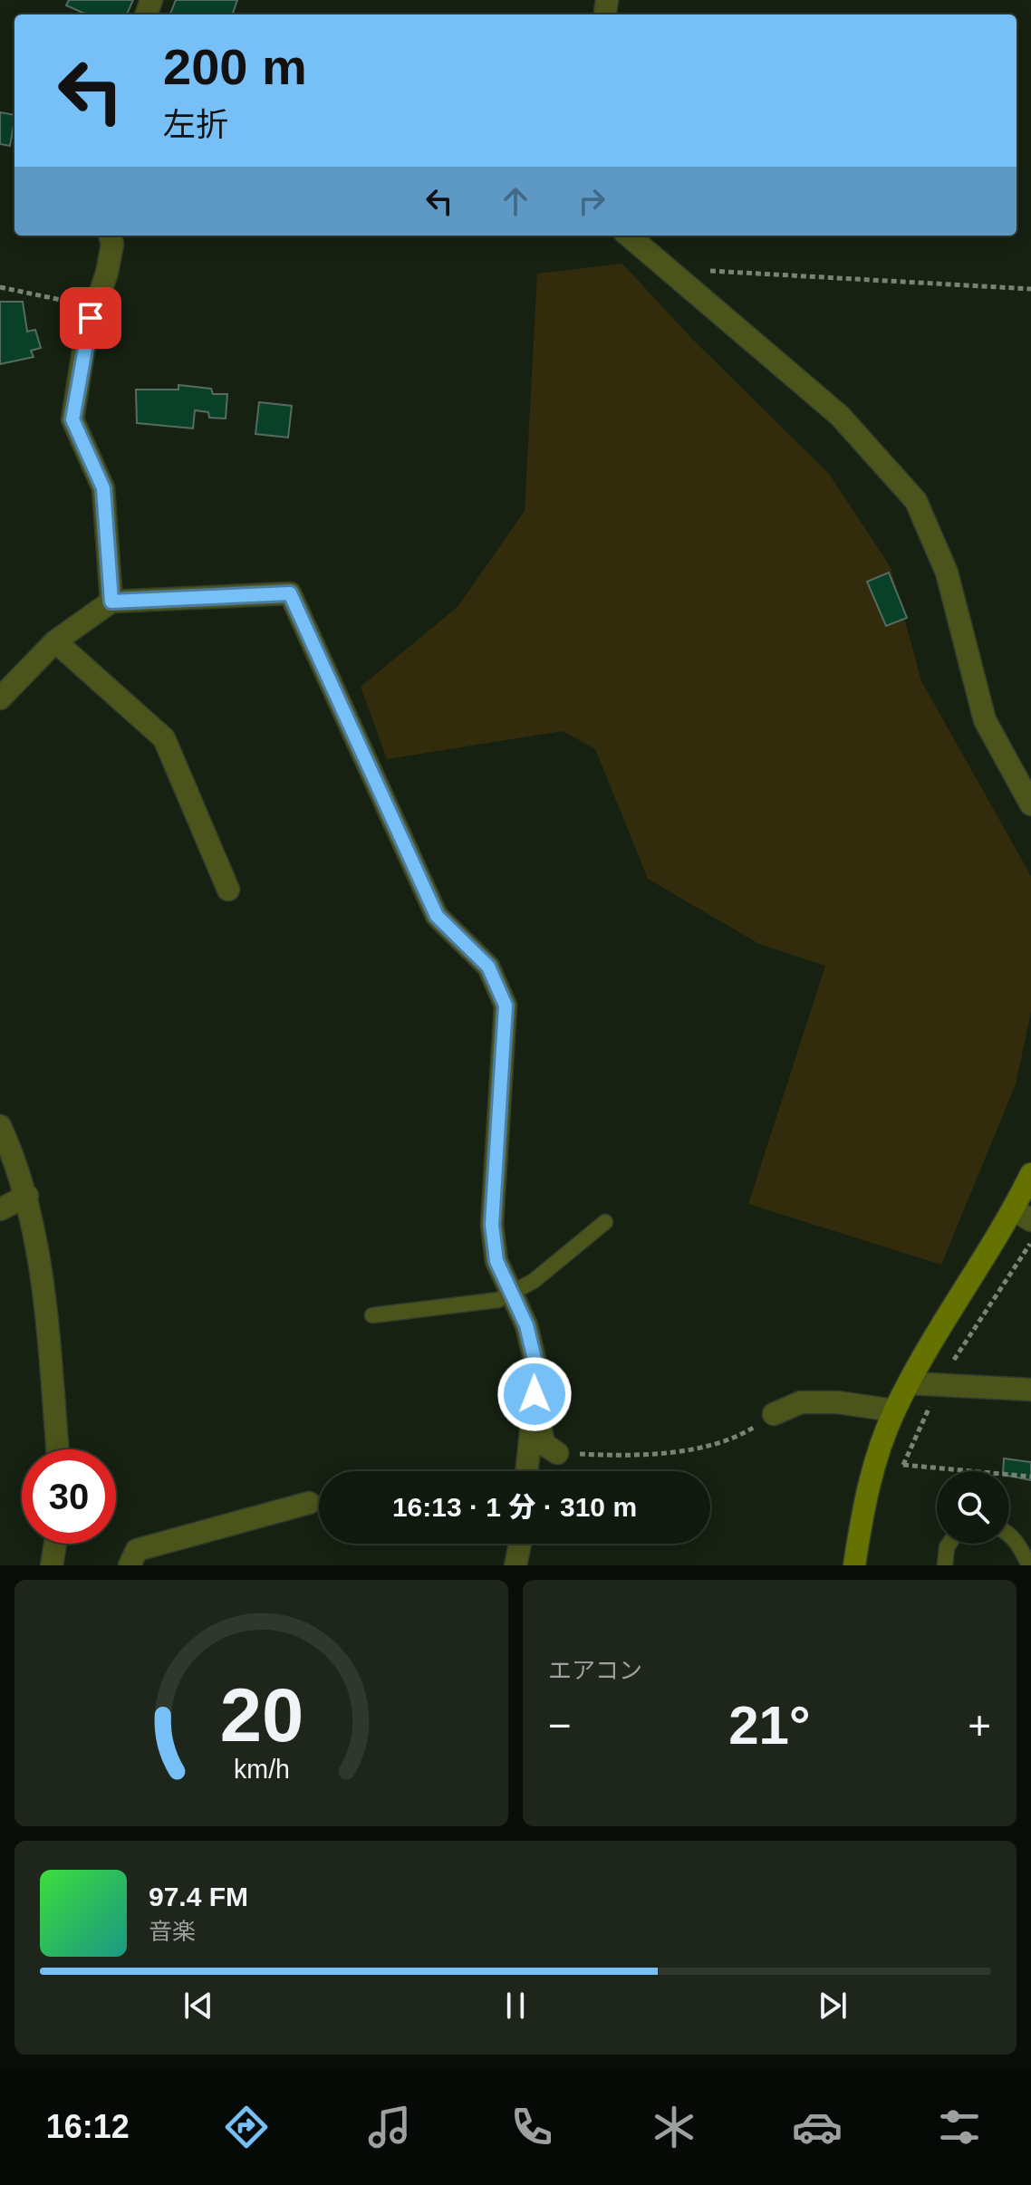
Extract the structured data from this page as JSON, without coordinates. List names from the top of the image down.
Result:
{
  "page": {
    "turn": ["200 m", "左折"],
    "limit": "30",
    "trip": "16:13 · 1 分 · 310 m",
    "tile": "エアコン",
    "heat": ["−", "21°", "+"],
    "song": ["97.4 FM", "音楽"],
    "tabs": "16:12",
    "gauge": ["20", "km/h"]
  }
}
